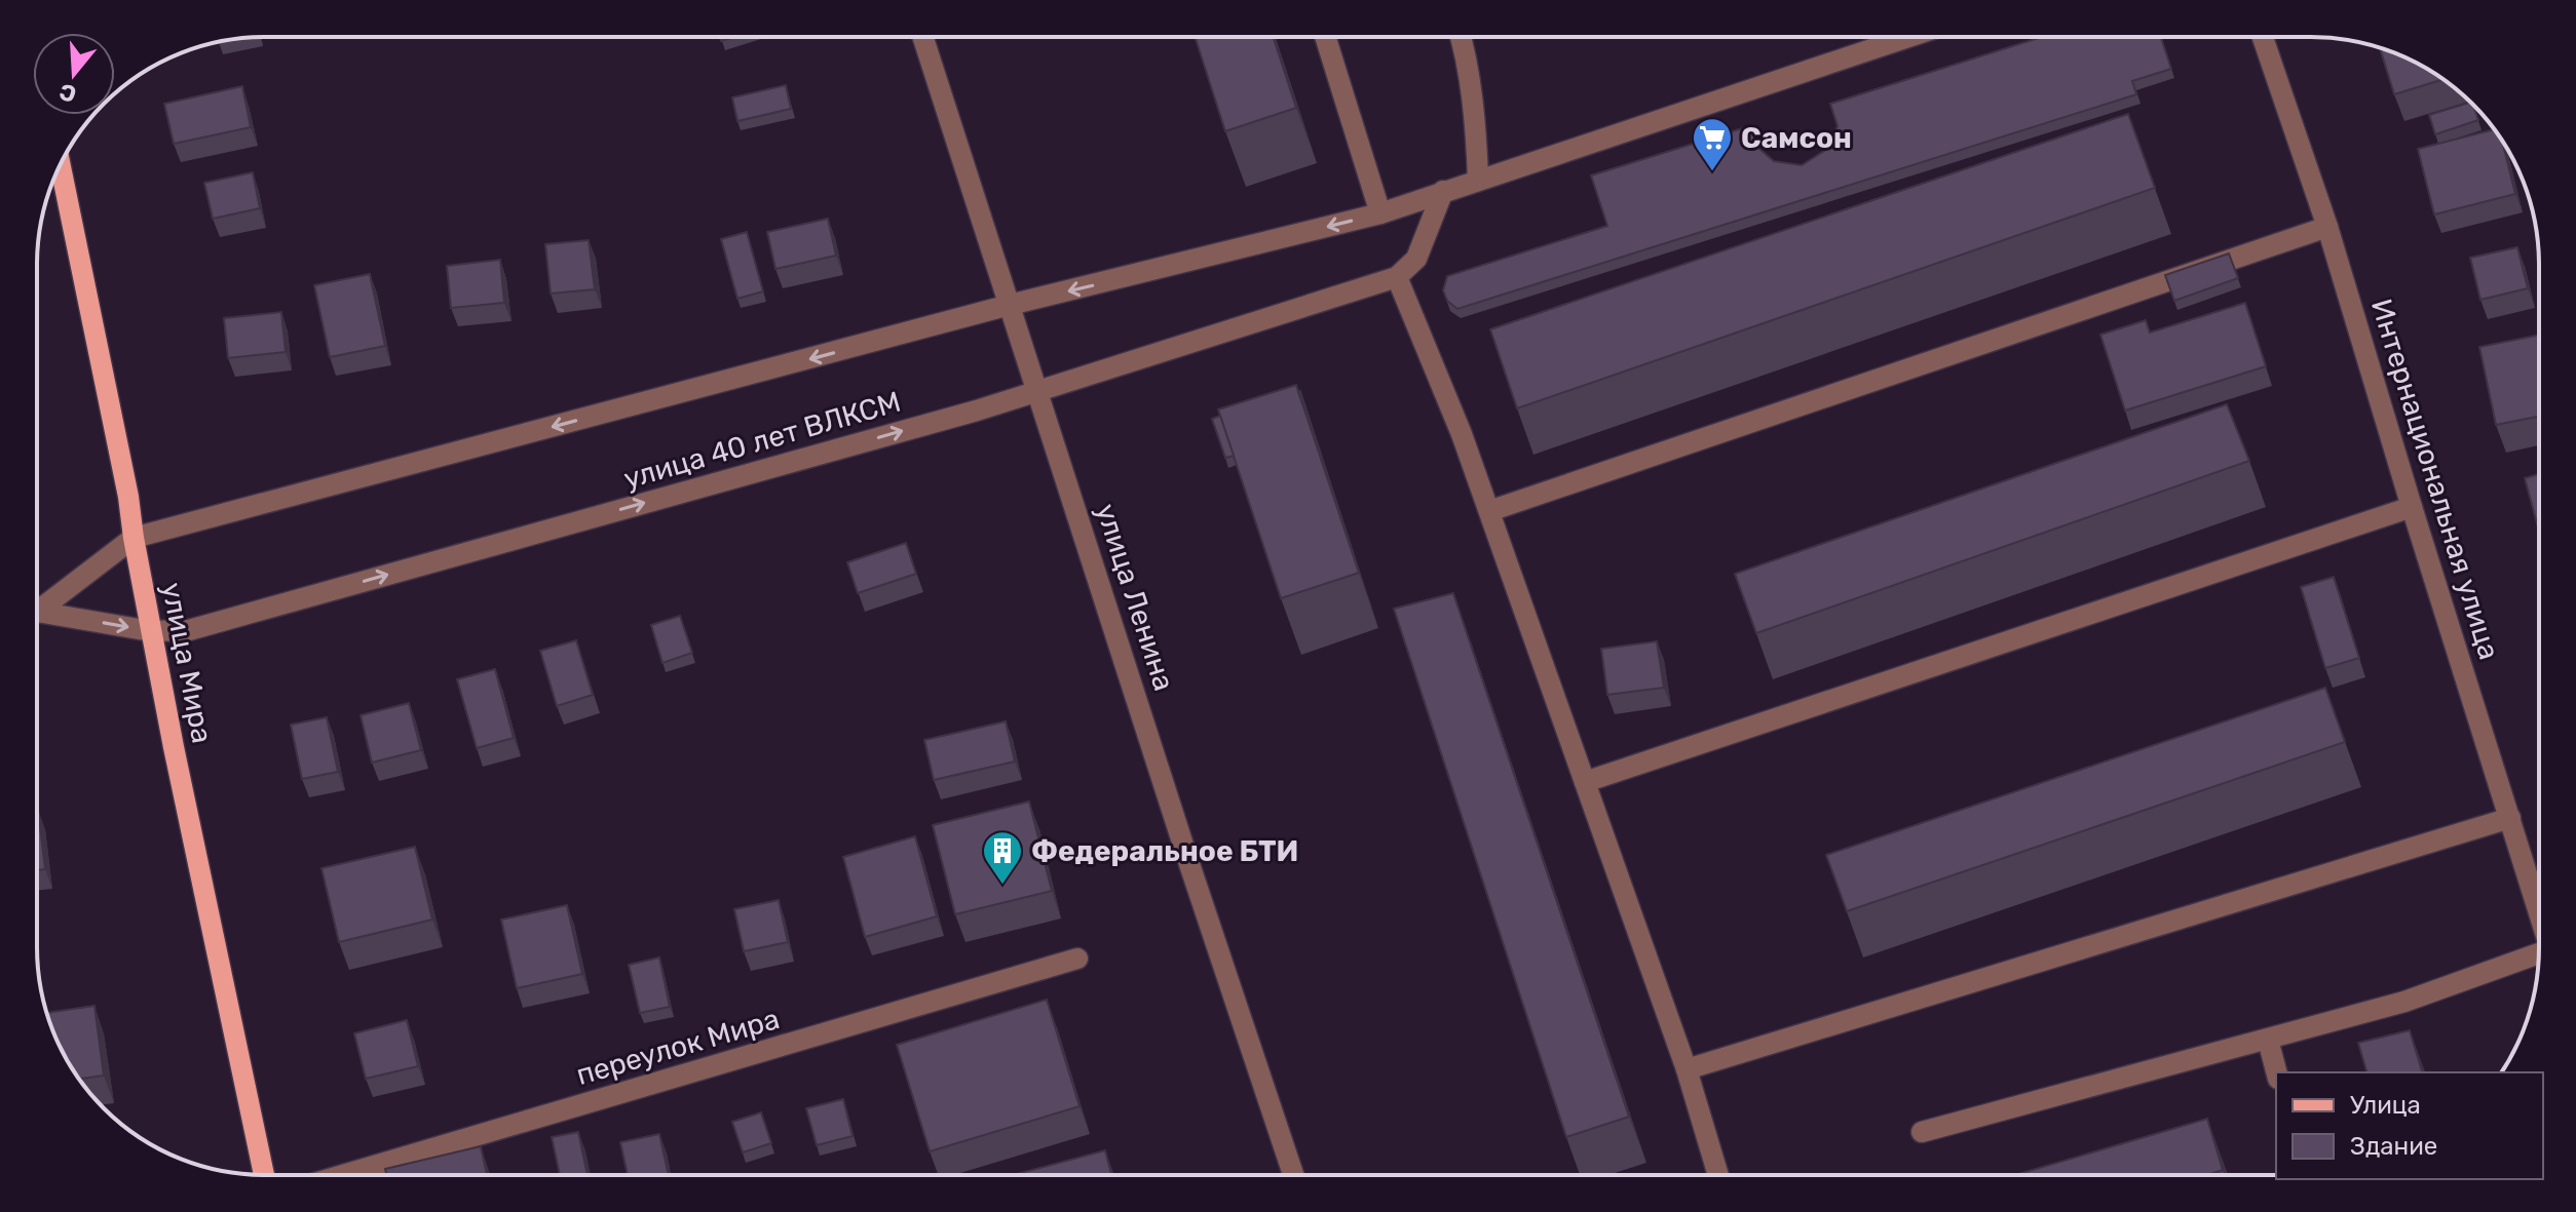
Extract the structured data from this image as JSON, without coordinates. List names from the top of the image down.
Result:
{
  "streets": {
    "main road": ["улица Мира"],
    "street": [
      "улица 40 лет ВЛКСМ",
      "Интернациональная улица",
      "улица Ленина",
      "переулок Мира"
    ]
  },
  "crossings": [
    ["улица 40 лет ВЛКСМ", "улица Ленина"],
    ["улица 40 лет ВЛКСМ", "улица Мира"]
  ],
  "places": {
    "supermarket": ["Самсон"],
    "building": ["Федеральное БТИ"]
  },
  "legend": ["Улица", "Здание"],
  "north": "bottom"
}
